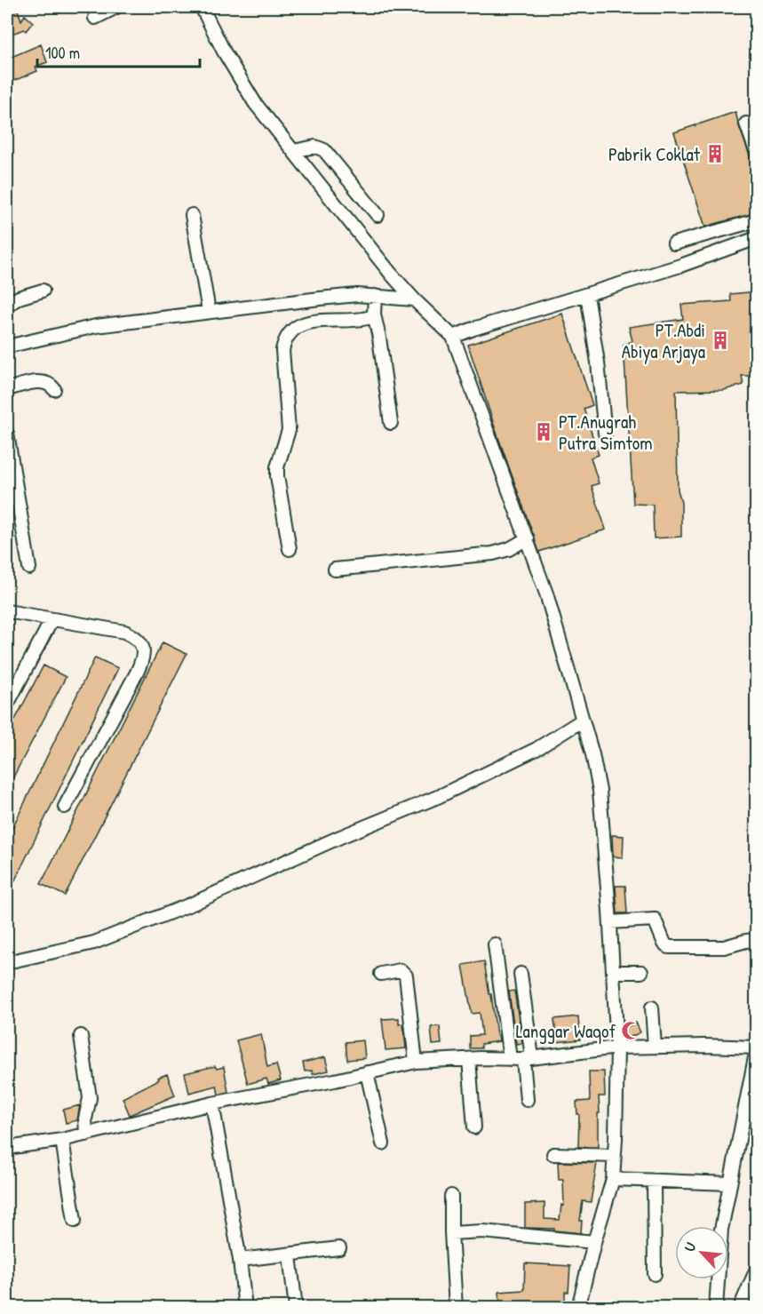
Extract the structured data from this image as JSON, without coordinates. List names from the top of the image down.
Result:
{
  "places": {
    "building": ["Pabrik Coklat", "PT.Abdi Abiya Arjaya", "PT.Anugrah Putra Simtom"],
    "mosque": ["Langgar Waqof"]
  },
  "scale_bar": "100 m",
  "north": "top left"
}
